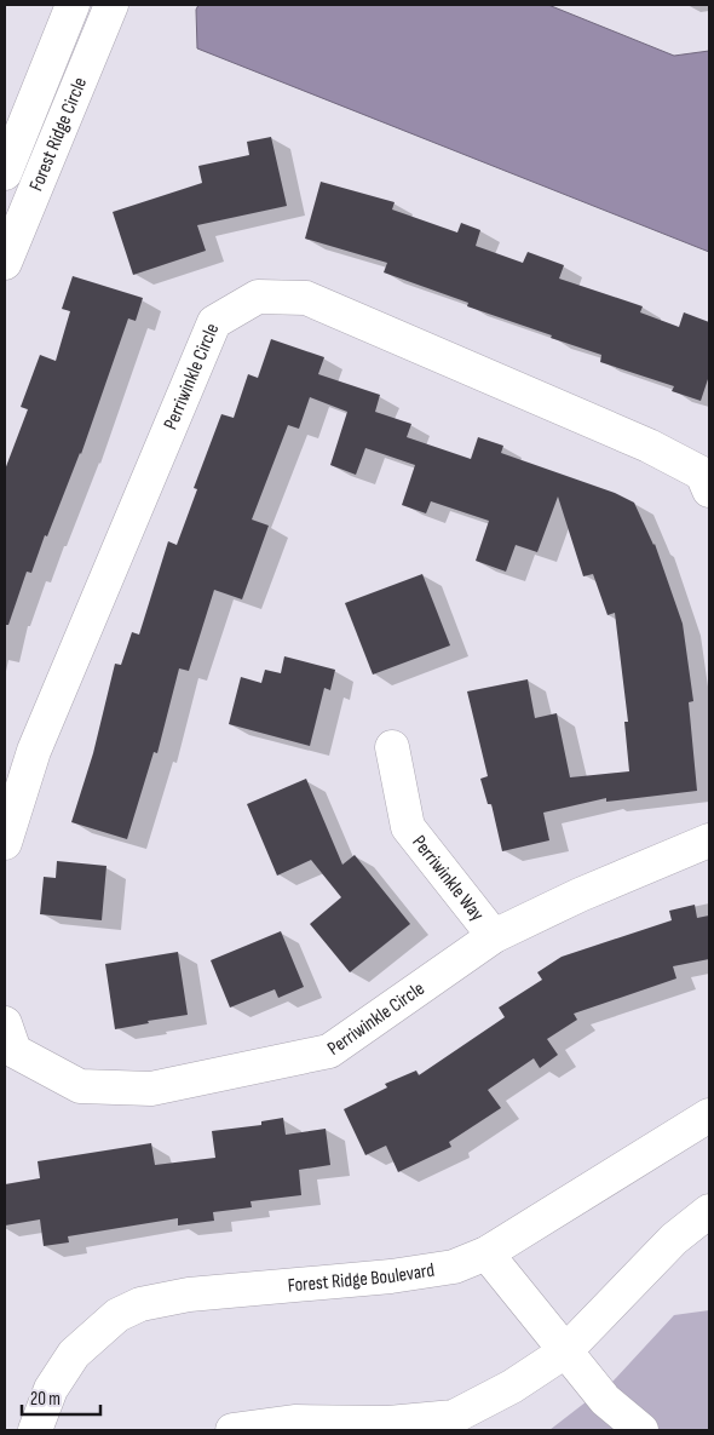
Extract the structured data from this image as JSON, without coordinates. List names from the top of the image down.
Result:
{
  "streets": {
    "street": [
      "Forest Ridge Circle",
      "Perriwinkle Circle",
      "Perriwinkle Way",
      "Forest Ridge Boulevard"
    ]
  },
  "crossings": [
    ["Perriwinkle Circle", "Perriwinkle Way"]
  ],
  "scale_bar": "20 m"
}
